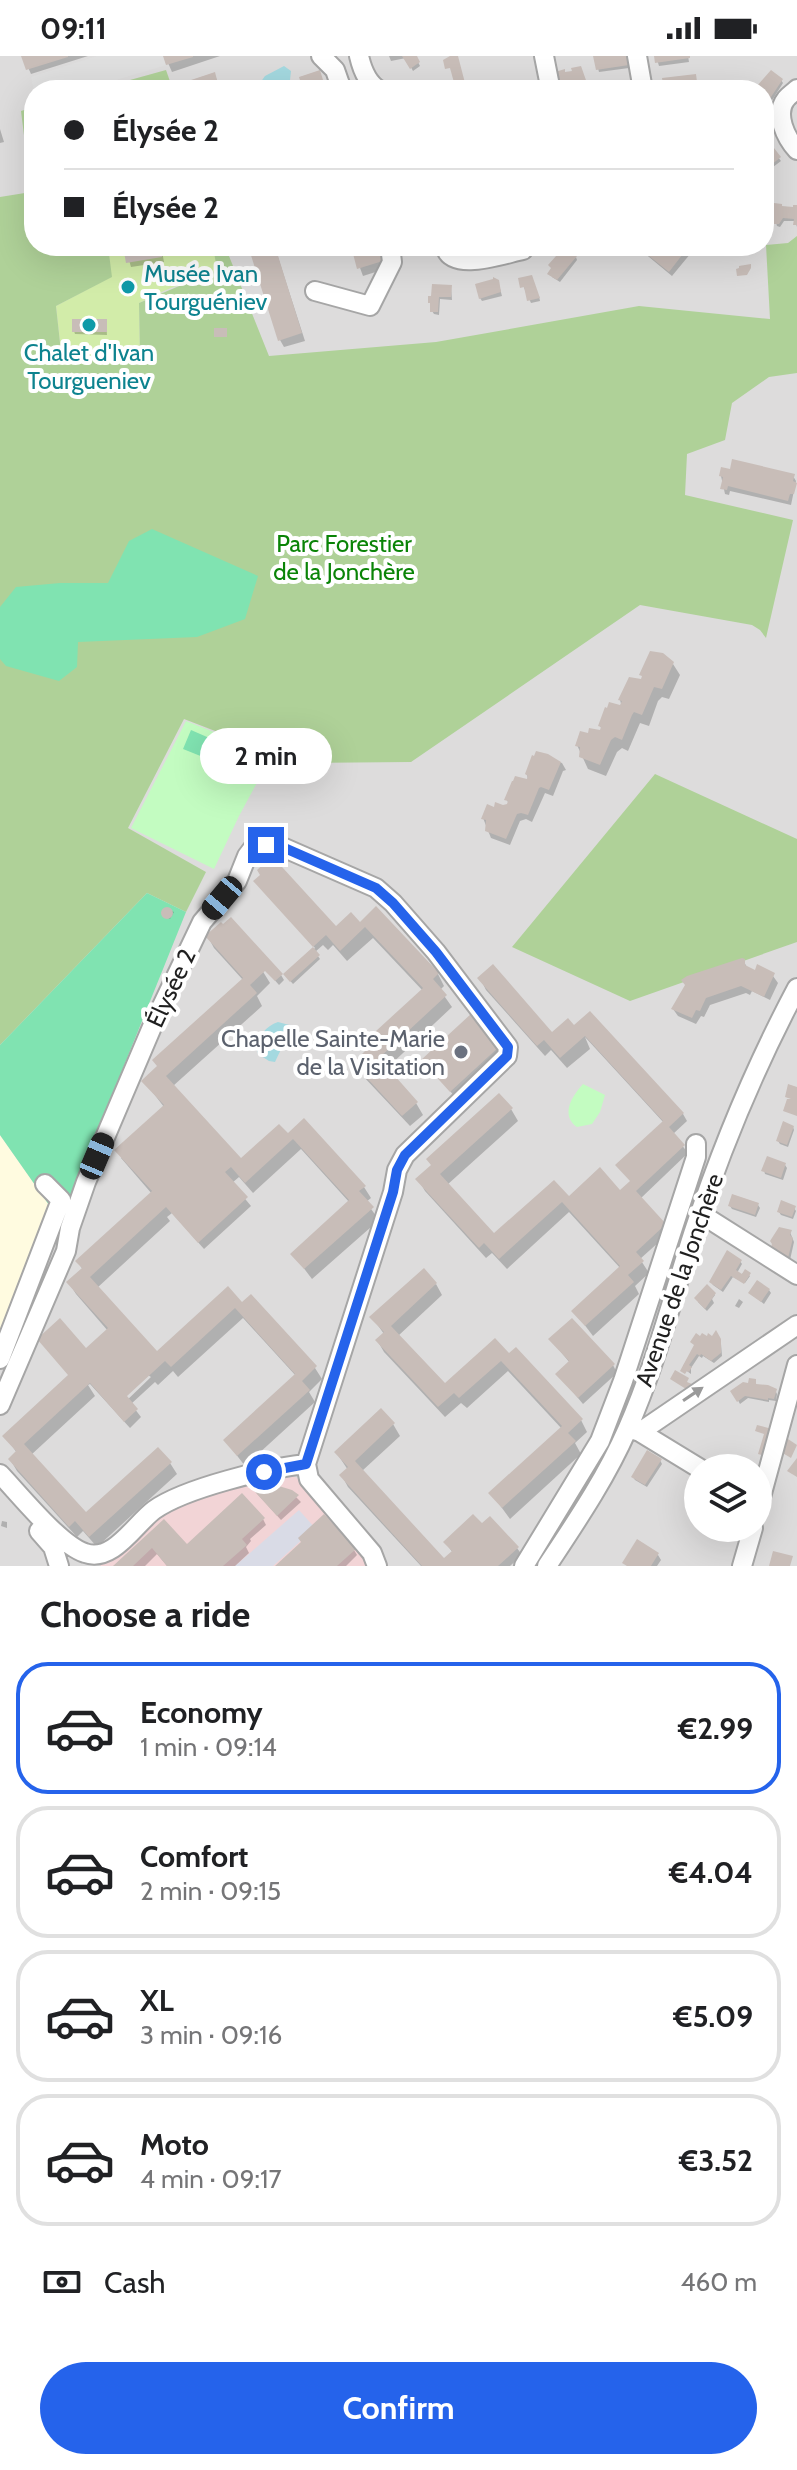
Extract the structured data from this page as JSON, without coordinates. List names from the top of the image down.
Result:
{
  "streets": {
    "street": ["Élysée 2", "Avenue de la Jonchère"]
  },
  "parks": ["Parc Forestier de la Jonchère"],
  "places": ["Musée Ivan Tourguéniev", "Chalet d'Ivan Tourgueniev", "Chapelle Sainte-Marie de la Visitation"],
  "page": {
    "status": "09:11",
    "banner": ["Élysée 2", "Élysée 2"],
    "bubble": "2 min",
    "heading": "Choose a ride",
    "list": [
      {
        "name": "Economy",
        "note": "1 min · 09:14",
        "value": "€2.99"
      },
      {
        "name": "Comfort",
        "note": "2 min · 09:15",
        "value": "€4.04"
      },
      {
        "name": "XL",
        "note": "3 min · 09:16",
        "value": "€5.09"
      },
      {
        "name": "Moto",
        "note": "4 min · 09:17",
        "value": "€3.52"
      }
    ],
    "pay": ["Cash", "460 m"],
    "buttons": "Confirm"
  }
}
